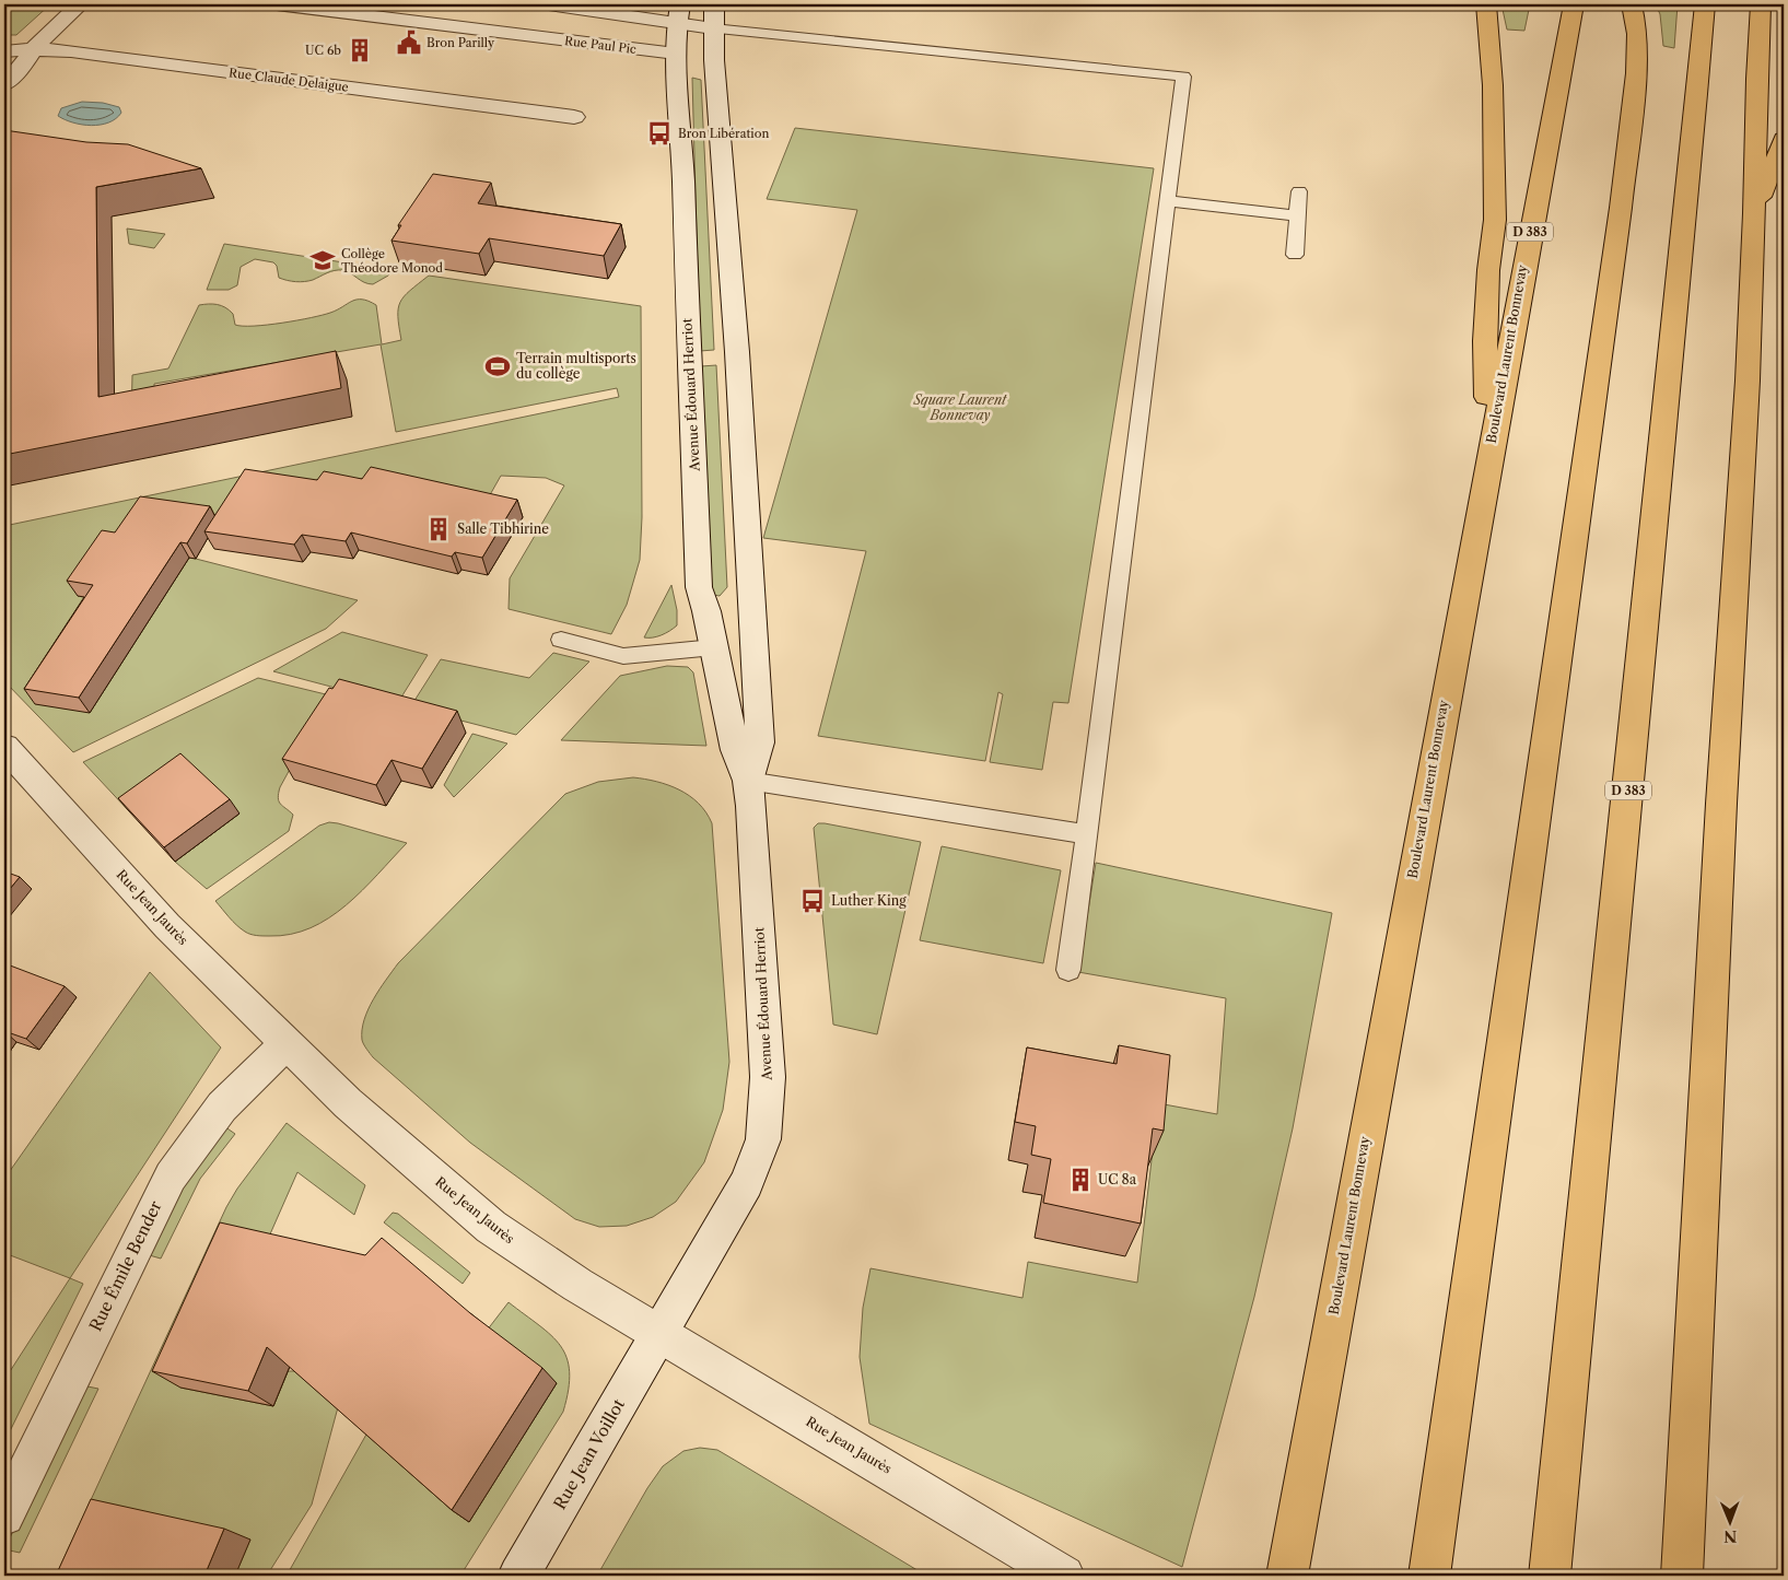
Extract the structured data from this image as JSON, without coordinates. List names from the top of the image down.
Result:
{
  "streets": {
    "highway": ["D 383", "Boulevard Laurent Bonnevay"],
    "street": [
      "Rue Paul Pic",
      "Rue Claude Delaigue",
      "Avenue Édouard Herriot",
      "Rue Jean Jaurès",
      "Rue Émile Bender",
      "Rue Jean Voillot"
    ]
  },
  "crossings": [
    ["Rue Paul Pic", "Avenue Édouard Herriot"],
    ["Avenue Édouard Herriot", "Rue Jean Jaurès"],
    ["Avenue Édouard Herriot", "Rue Jean Voillot"],
    ["Rue Jean Jaurès", "Rue Émile Bender"],
    ["Rue Jean Jaurès", "Rue Jean Voillot"]
  ],
  "parks": ["Square Laurent Bonnevay"],
  "places": {
    "public building": ["Bron Parilly"],
    "building": ["UC 6b", "Salle Tibhirine", "UC 8a"],
    "bus stop": ["Bron Libération", "Luther King"],
    "school or university": ["Collège Théodore Monod"],
    "sports": ["Terrain multisports du collège"]
  },
  "north": "bottom"
}
